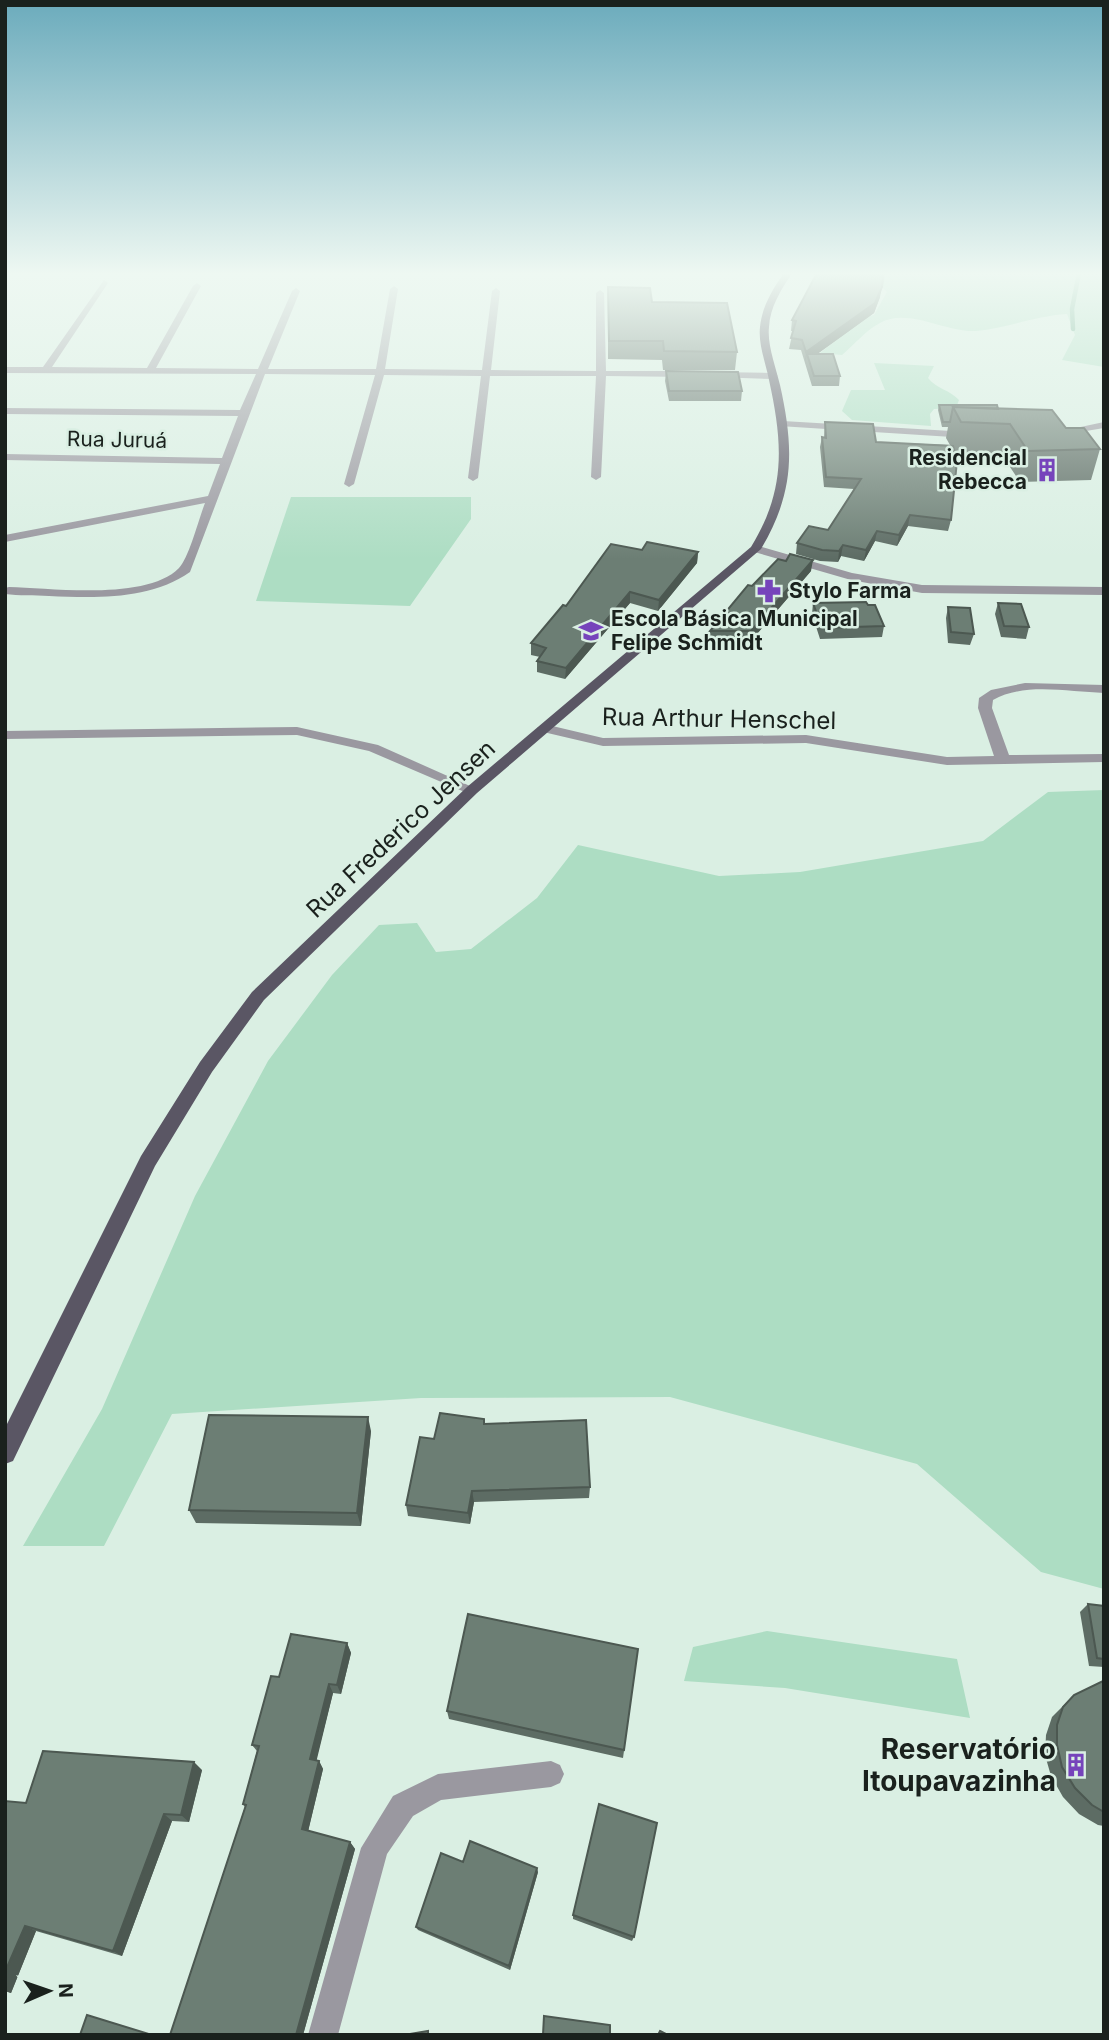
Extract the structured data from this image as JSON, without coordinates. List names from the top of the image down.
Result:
{
  "streets": {
    "main road": ["Rua Frederico Jensen"],
    "street": ["Rua Juruá", "Rua Arthur Henschel"]
  },
  "crossings": [
    ["Rua Arthur Henschel", "Rua Frederico Jensen"]
  ],
  "places": {
    "building": ["Residencial Rebecca", "Reservatório Itoupavazinha"],
    "pharmacy": ["Stylo Farma"],
    "school or university": ["Escola Básica Municipal Felipe Schmidt"]
  },
  "north": "right"
}
